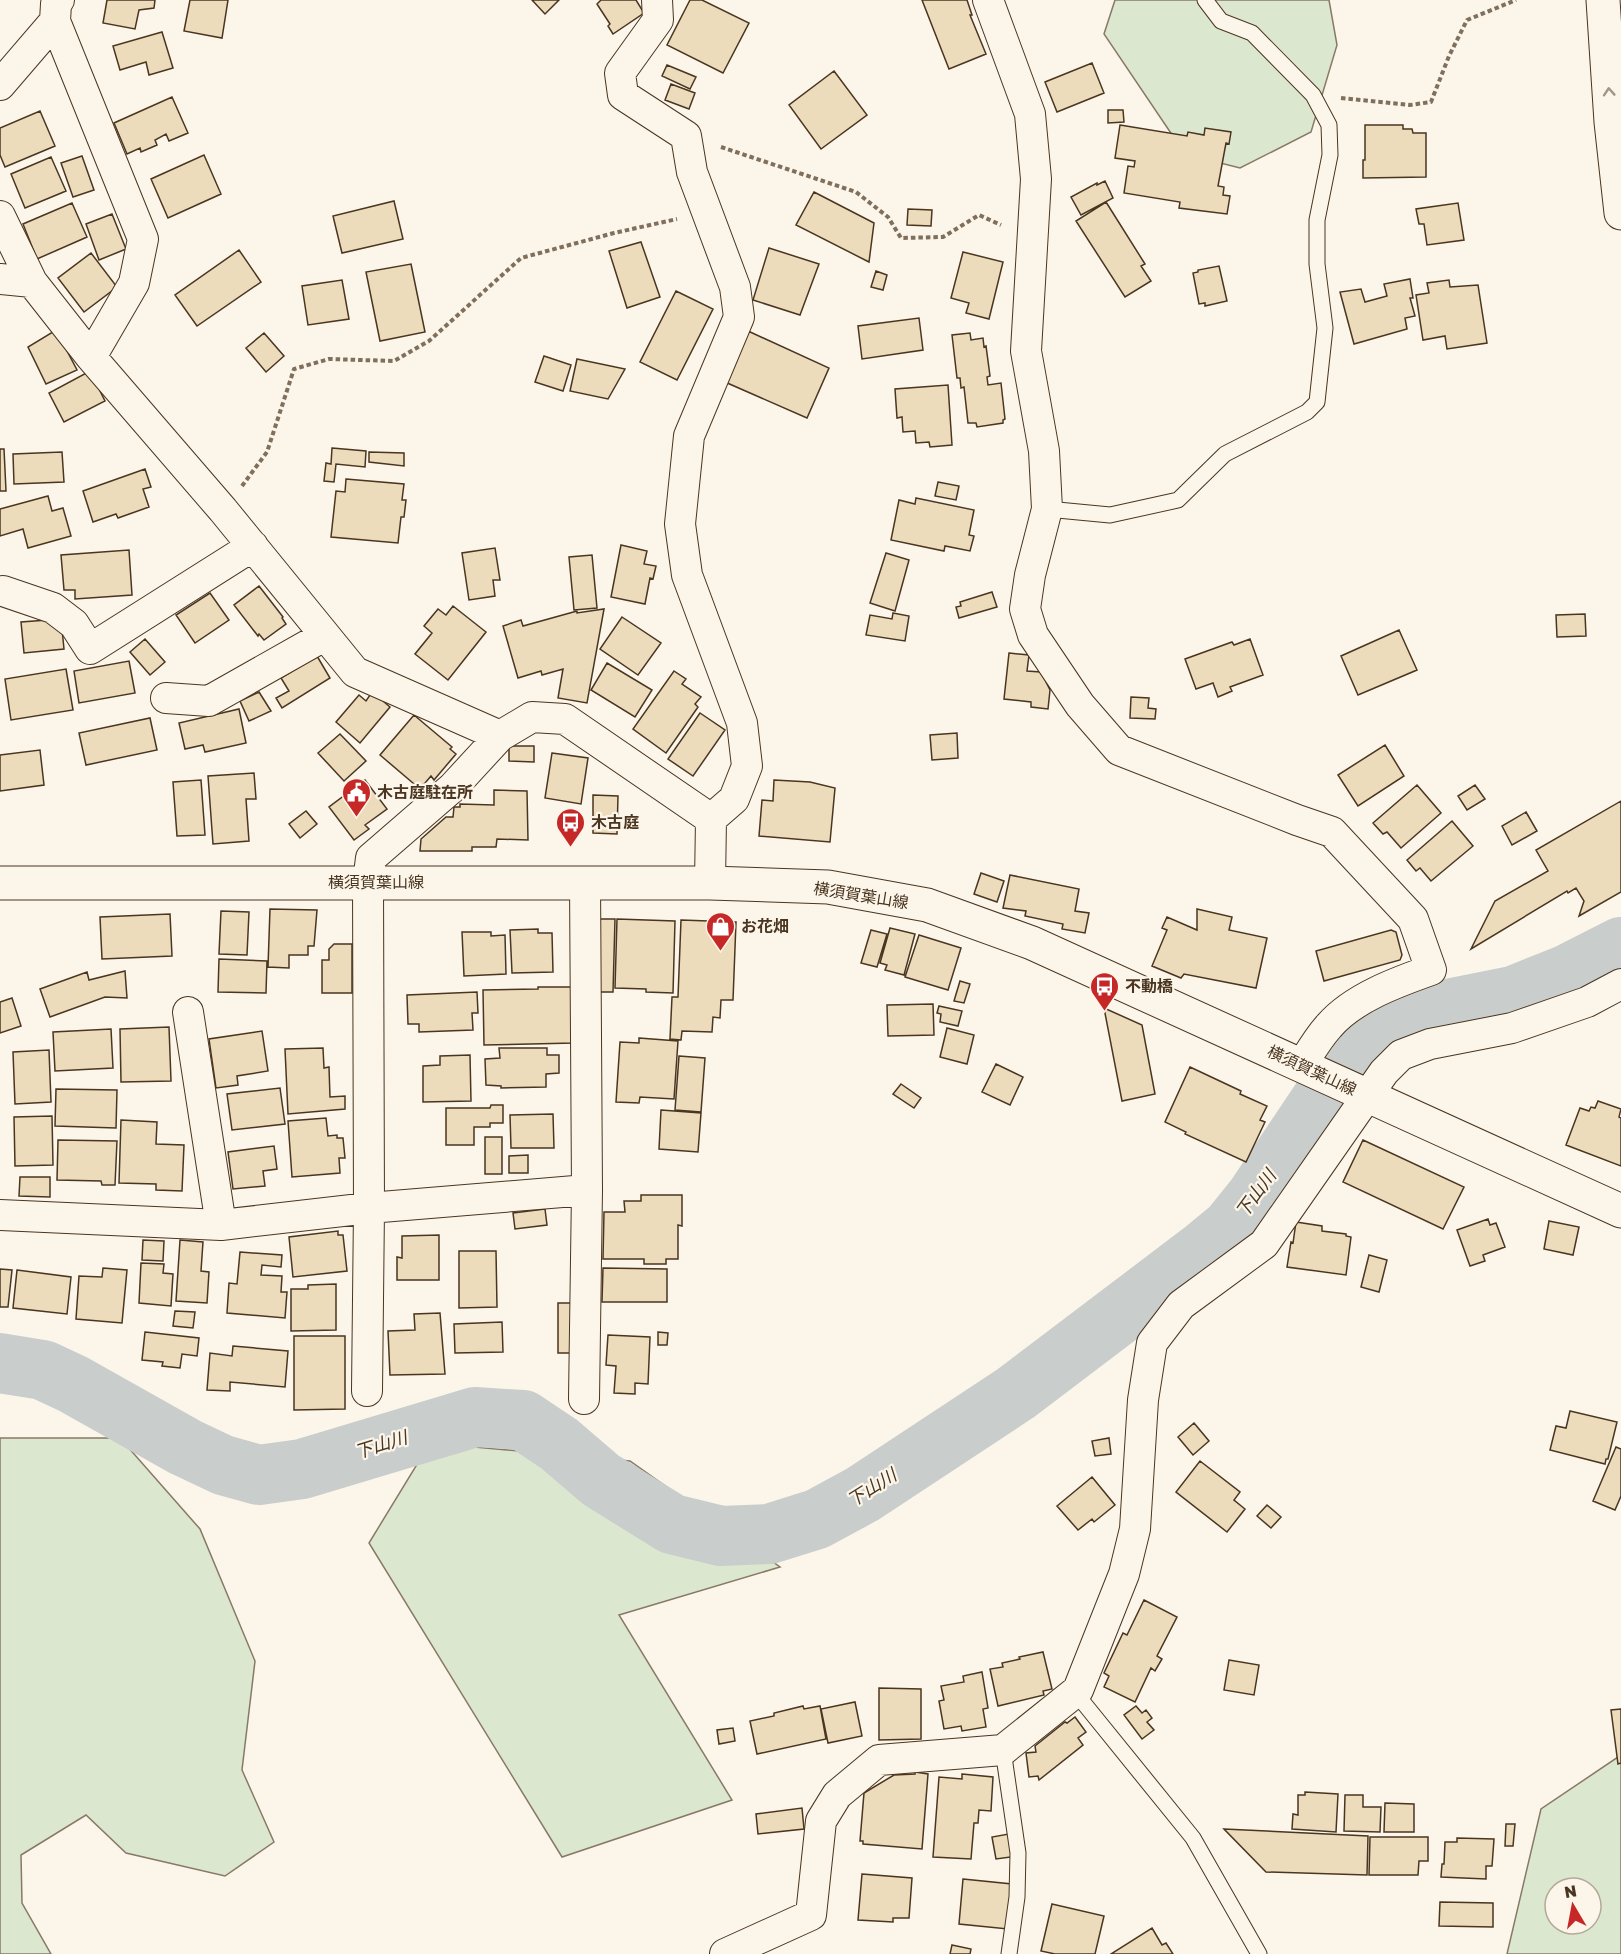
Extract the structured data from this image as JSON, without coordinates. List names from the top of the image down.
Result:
{
  "streets": {
    "main road": ["横須賀葉山線"]
  },
  "water": ["下山川"],
  "places": {
    "public building": ["木古庭駐在所"],
    "bus stop": ["木古庭", "不動橋"],
    "shop": ["お花畑"]
  },
  "north": "top"
}
